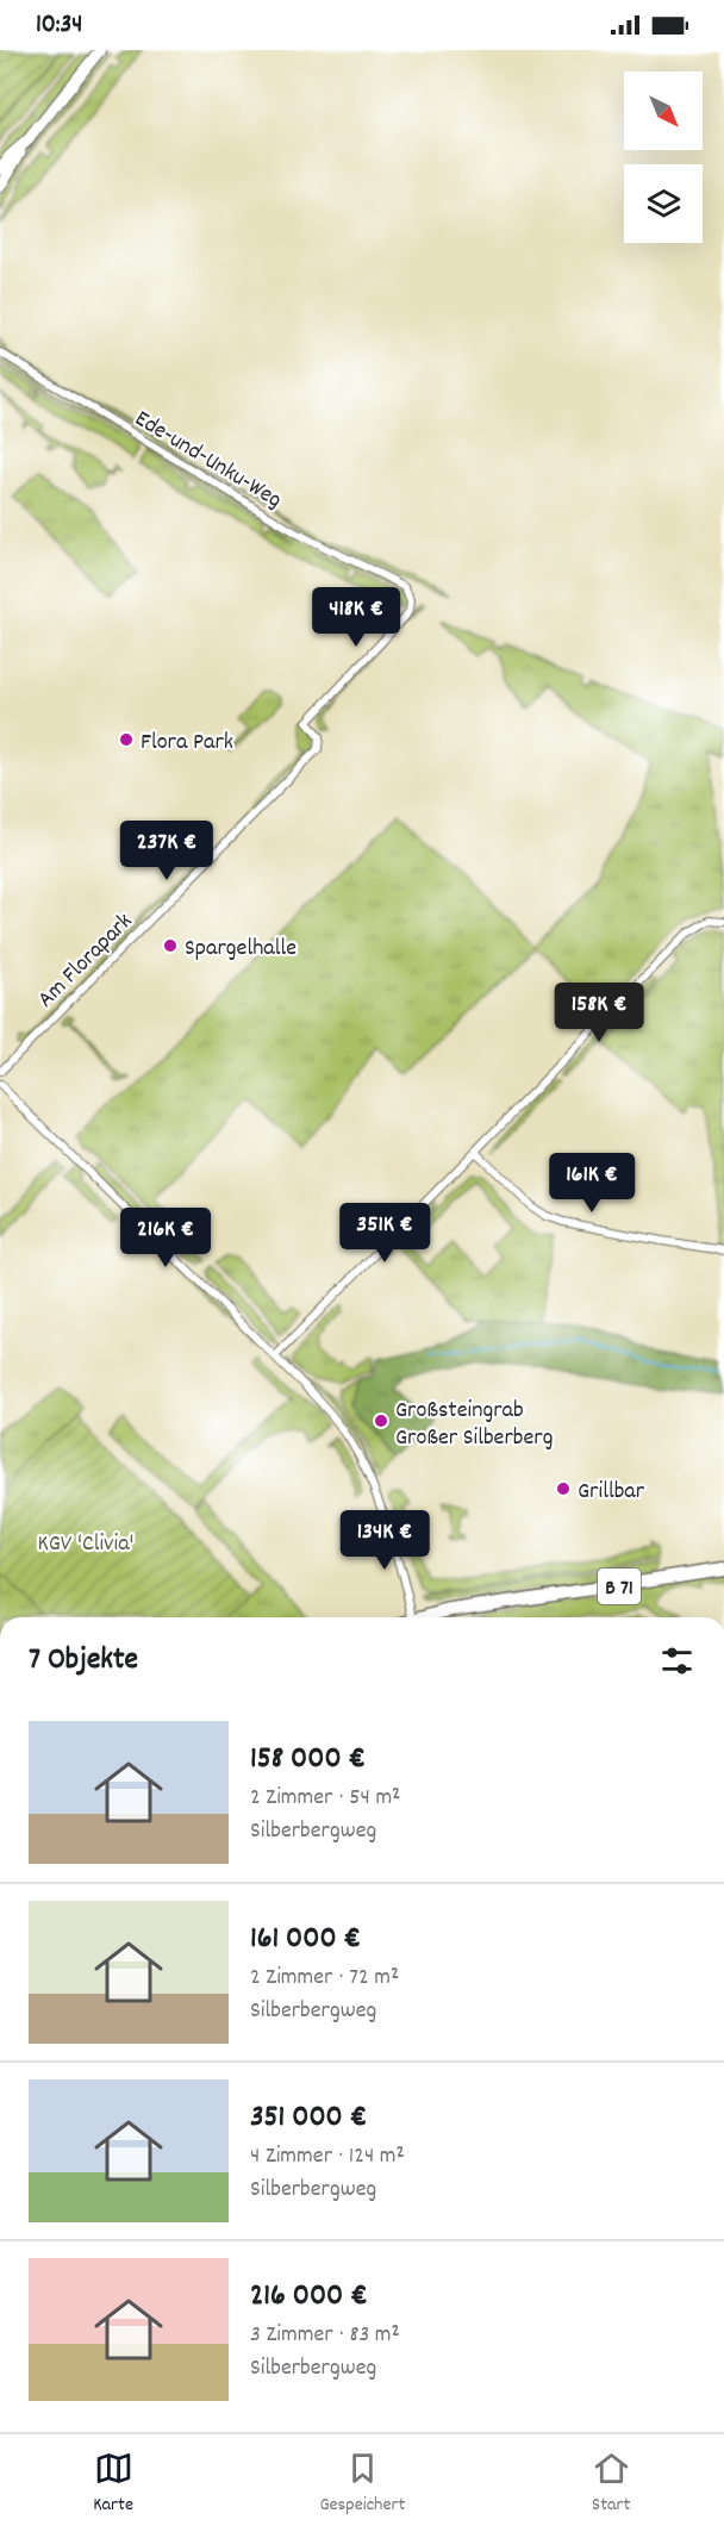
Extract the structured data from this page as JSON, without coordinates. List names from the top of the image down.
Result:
{
  "streets": {
    "main road": ["B 71"],
    "street": ["Ede-und-Unku-Weg", "Am Florapark"]
  },
  "crossings": [
    ["Ede-und-Unku-Weg", "Am Florapark"]
  ],
  "parks": ["KGV 'Clivia'"],
  "places": [
    "Flora Park",
    "Spargelhalle",
    "Großsteingrab Großer Silberberg",
    "Grillbar"
  ],
  "north": "bottom right",
  "page": {
    "status": "10:34",
    "price": [
      "418K €",
      "237K €",
      "158K €",
      "161K €",
      "351K €",
      "216K €",
      "134K €"
    ],
    "heading": "7 Objekte",
    "list": [
      {
        "name": "158 000 €",
        "note": "2 Zimmer · 54 m² · Silberbergweg"
      },
      {
        "name": "161 000 €",
        "note": "2 Zimmer · 72 m² · Silberbergweg"
      },
      {
        "name": "351 000 €",
        "note": "4 Zimmer · 124 m² · Silberbergweg"
      },
      {
        "name": "216 000 €",
        "note": "3 Zimmer · 83 m² · Silberbergweg"
      }
    ],
    "tabs": ["Karte", "Gespeichert", "Start"]
  }
}
